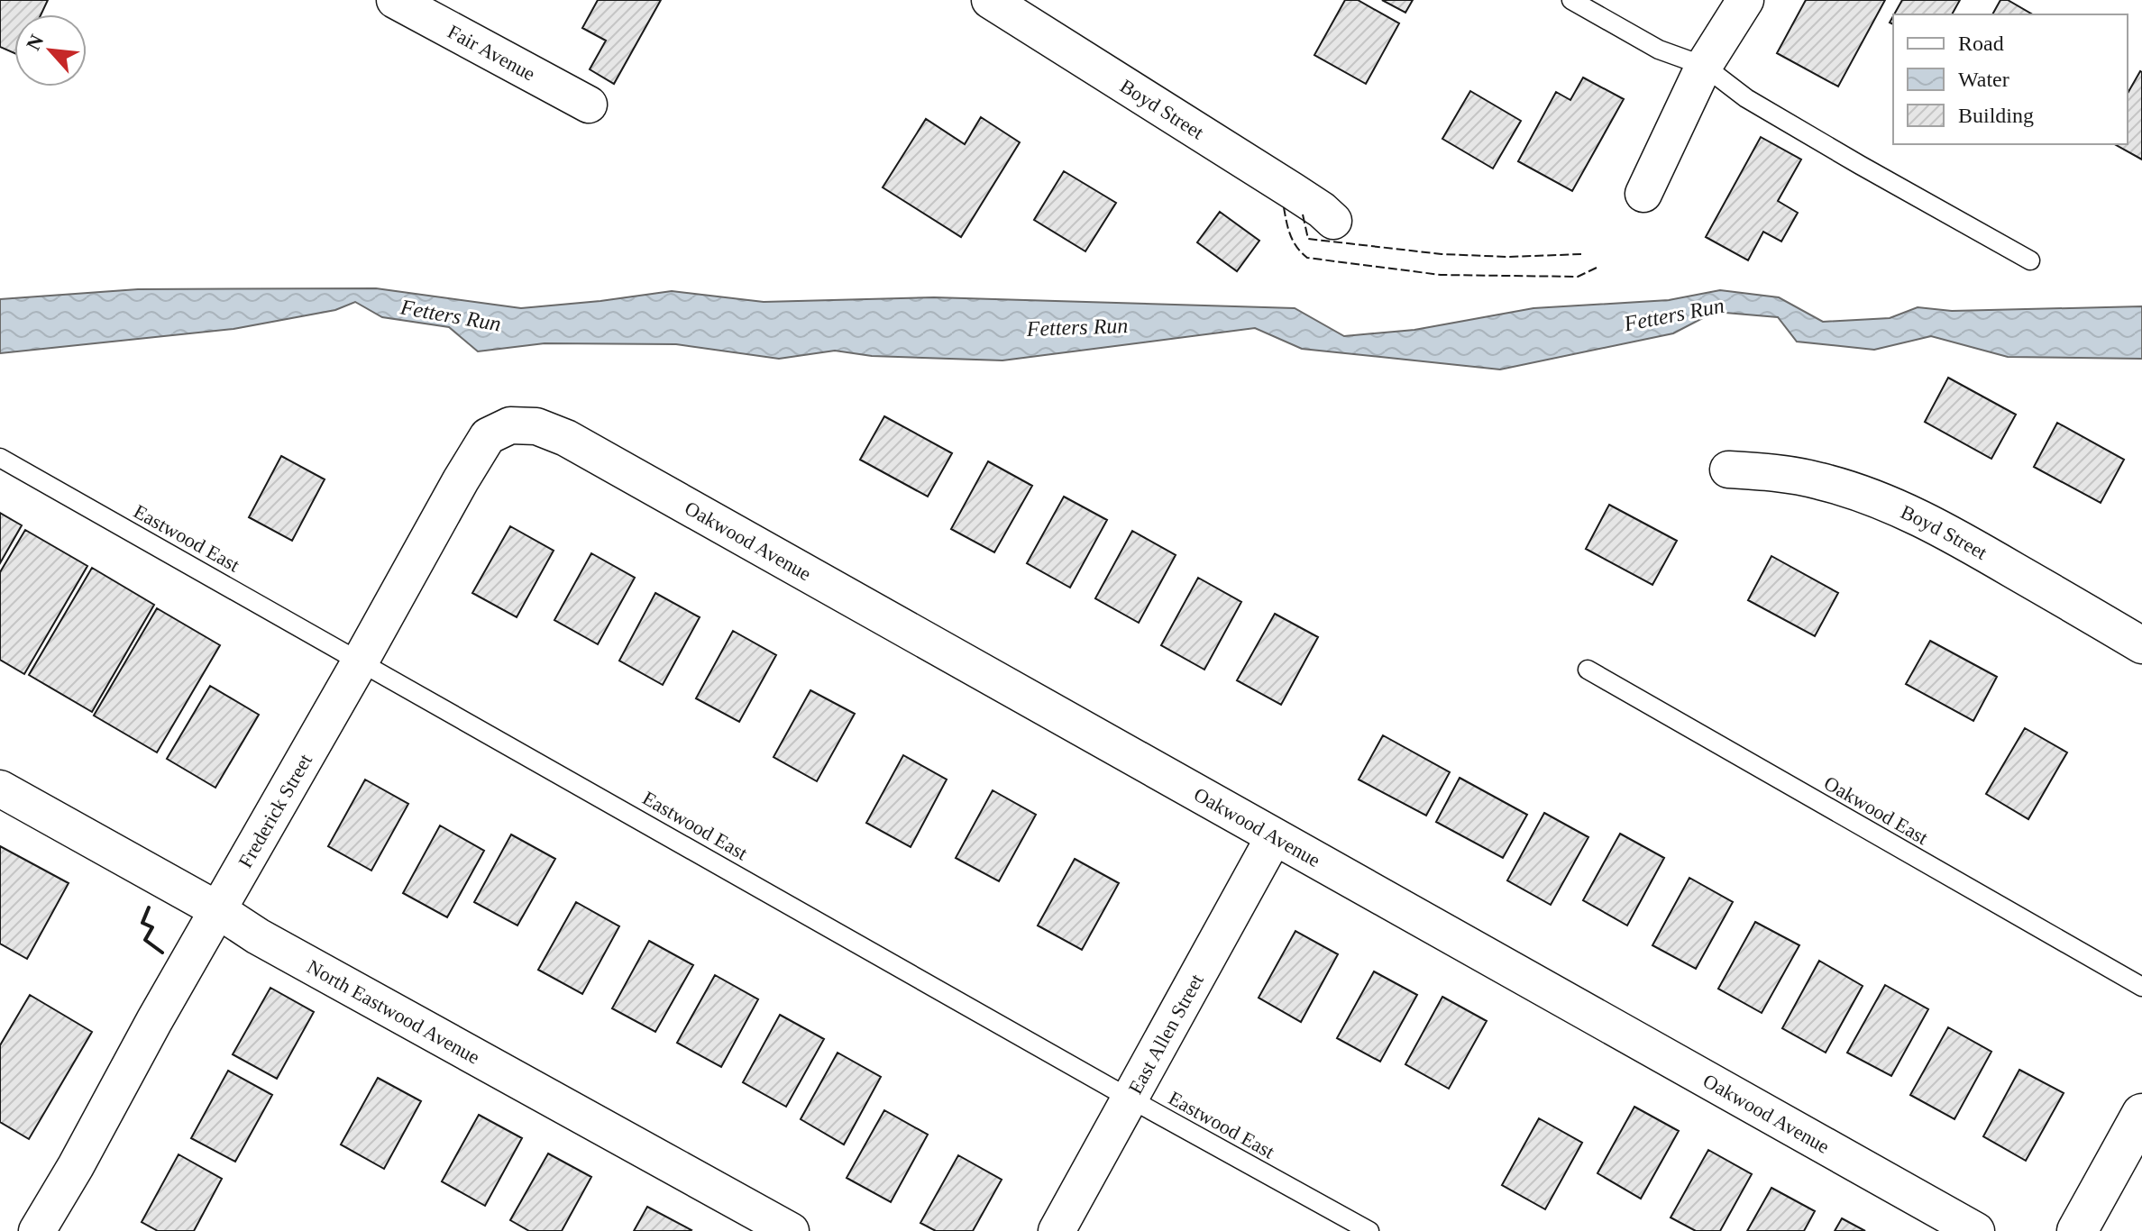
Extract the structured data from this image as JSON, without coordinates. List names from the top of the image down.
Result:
{
  "streets": {
    "street": [
      "Fair Avenue",
      "Boyd Street",
      "Oakwood Avenue",
      "Frederick Street",
      "North Eastwood Avenue",
      "East Allen Street"
    ],
    "lane": ["Eastwood East", "Oakwood East"]
  },
  "crossings": [
    ["Eastwood East", "Frederick Street"],
    ["Eastwood East", "East Allen Street"],
    ["Oakwood Avenue", "Frederick Street"],
    ["Oakwood Avenue", "East Allen Street"],
    ["Frederick Street", "North Eastwood Avenue"]
  ],
  "water": ["Fetters Run"],
  "legend": ["Road", "Water", "Building"],
  "north": "top left"
}
